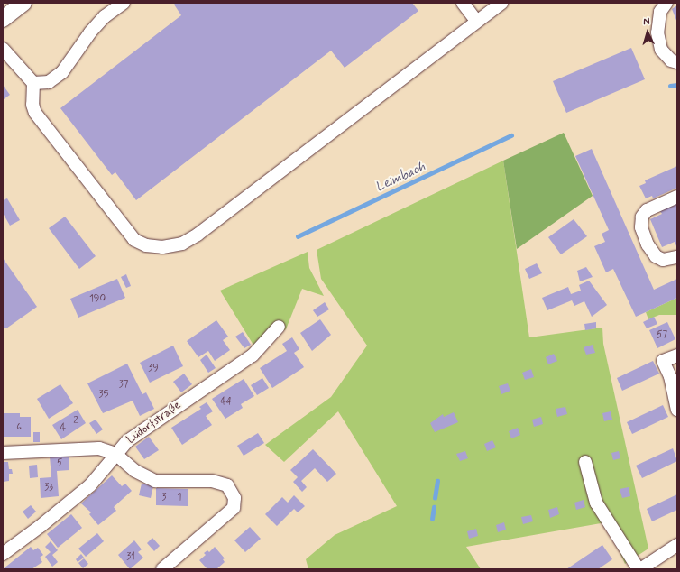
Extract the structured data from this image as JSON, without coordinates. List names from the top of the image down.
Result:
{
  "streets": {
    "street": ["Lüdorfstraße"]
  },
  "water": ["Leimbach"],
  "house_numbers": [
    "190",
    "57",
    "39",
    "37",
    "35",
    "44",
    "2",
    "6",
    "4",
    "5",
    "33",
    "3",
    "1",
    "31"
  ],
  "north": "top"
}
